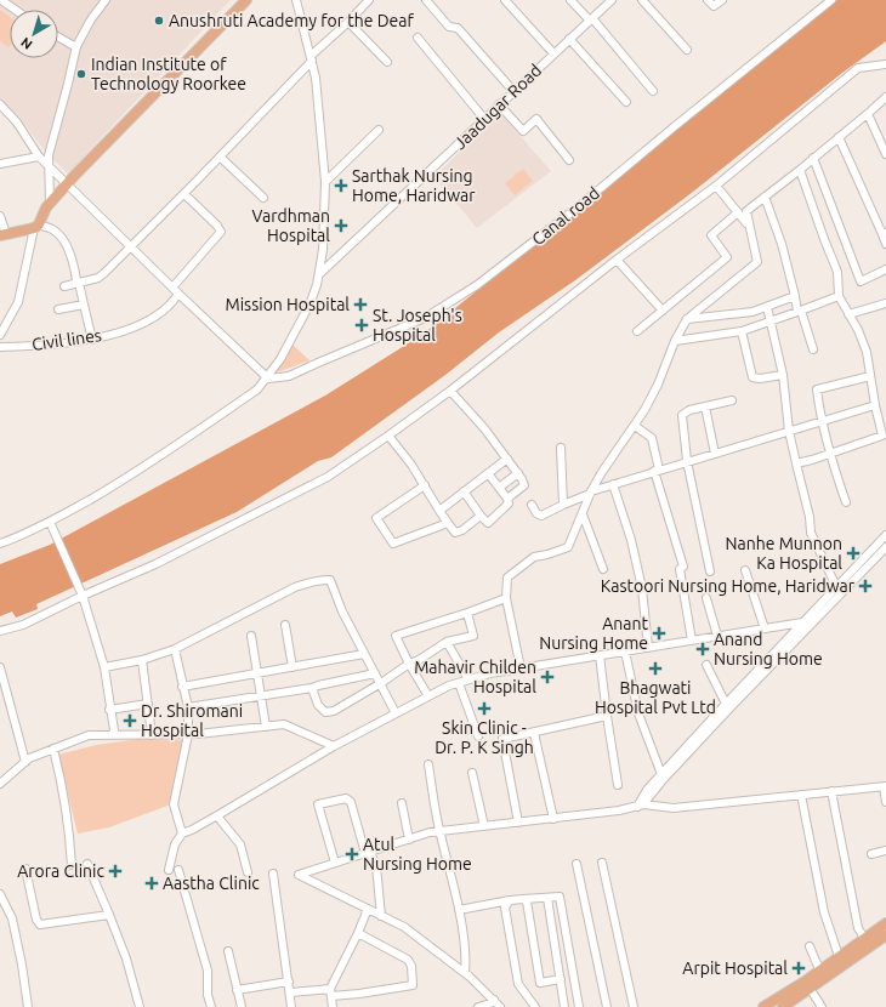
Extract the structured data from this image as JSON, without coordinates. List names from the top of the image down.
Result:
{
  "streets": {
    "street": ["Jaadugar Road", "Canal road", "Civil lines"]
  },
  "places": {
    "other": ["Anushruti Academy for the Deaf", "Indian Institute of Technology Roorkee"],
    "health": [
      "Sarthak Nursing Home, Haridwar",
      "Vardhman Hospital",
      "Mission Hospital",
      "St. Joseph's Hospital",
      "Nanhe Munnon Ka Hospital",
      "Kastoori Nursing Home, Haridwar",
      "Anant Nursing Home",
      "Anand Nursing Home",
      "Bhagwati Hospital Pvt Ltd",
      "Mahavir Childen Hospital",
      "Skin Clinic - Dr. P. K Singh",
      "Dr. Shiromani Hospital",
      "Atul Nursing Home",
      "Arora Clinic",
      "Aastha Clinic",
      "Arpit Hospital"
    ]
  },
  "north": "bottom left"
}
